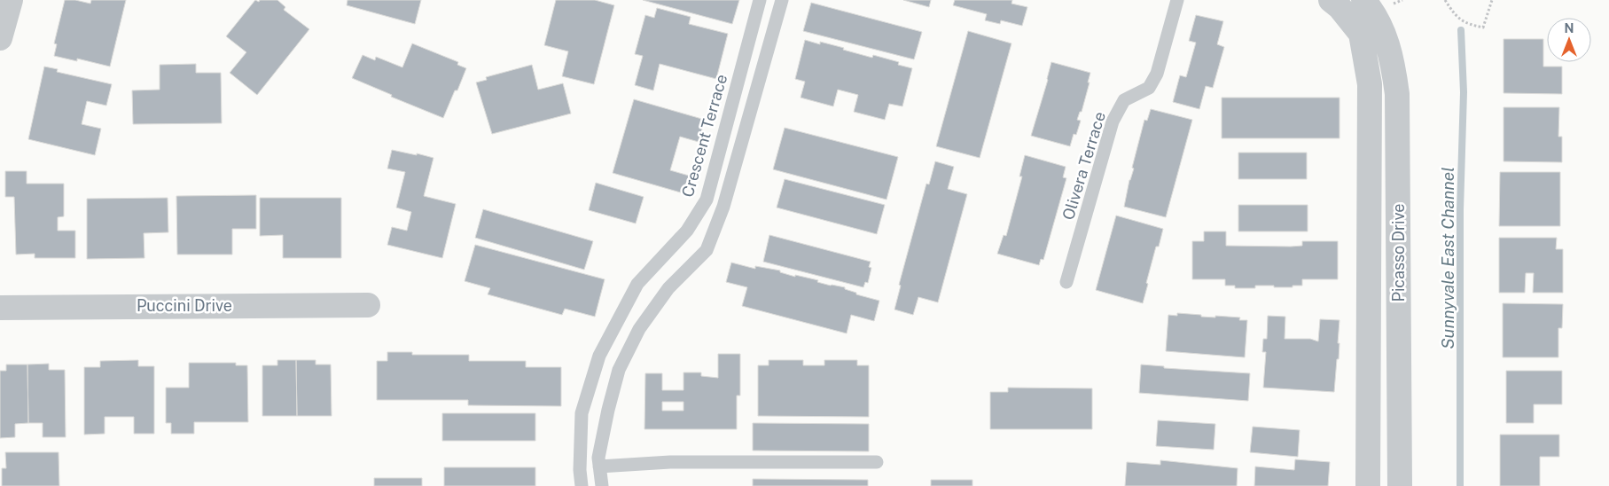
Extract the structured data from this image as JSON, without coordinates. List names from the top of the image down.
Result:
{
  "streets": {
    "street": ["Picasso Drive", "Puccini Drive"],
    "lane": ["Crescent Terrace", "Olivera Terrace"]
  },
  "water": ["Sunnyvale East Channel"],
  "north": "top"
}
